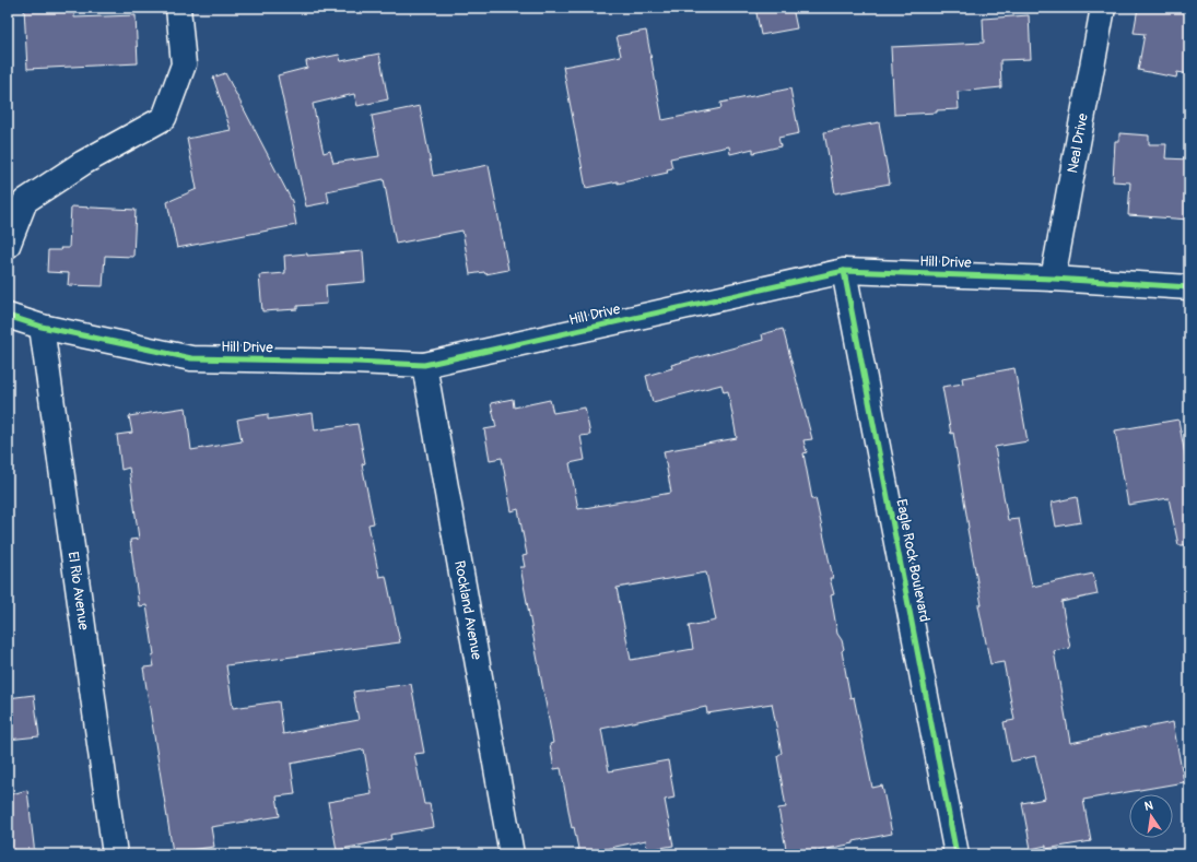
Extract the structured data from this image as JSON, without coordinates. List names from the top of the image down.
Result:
{
  "streets": {
    "street": [
      "Neal Drive",
      "Hill Drive",
      "Eagle Rock Boulevard",
      "El Rio Avenue",
      "Rockland Avenue"
    ]
  },
  "crossings": [
    ["Neal Drive", "Hill Drive"],
    ["Hill Drive", "Eagle Rock Boulevard"],
    ["Hill Drive", "El Rio Avenue"],
    ["Hill Drive", "Rockland Avenue"]
  ],
  "north": "top"
}
